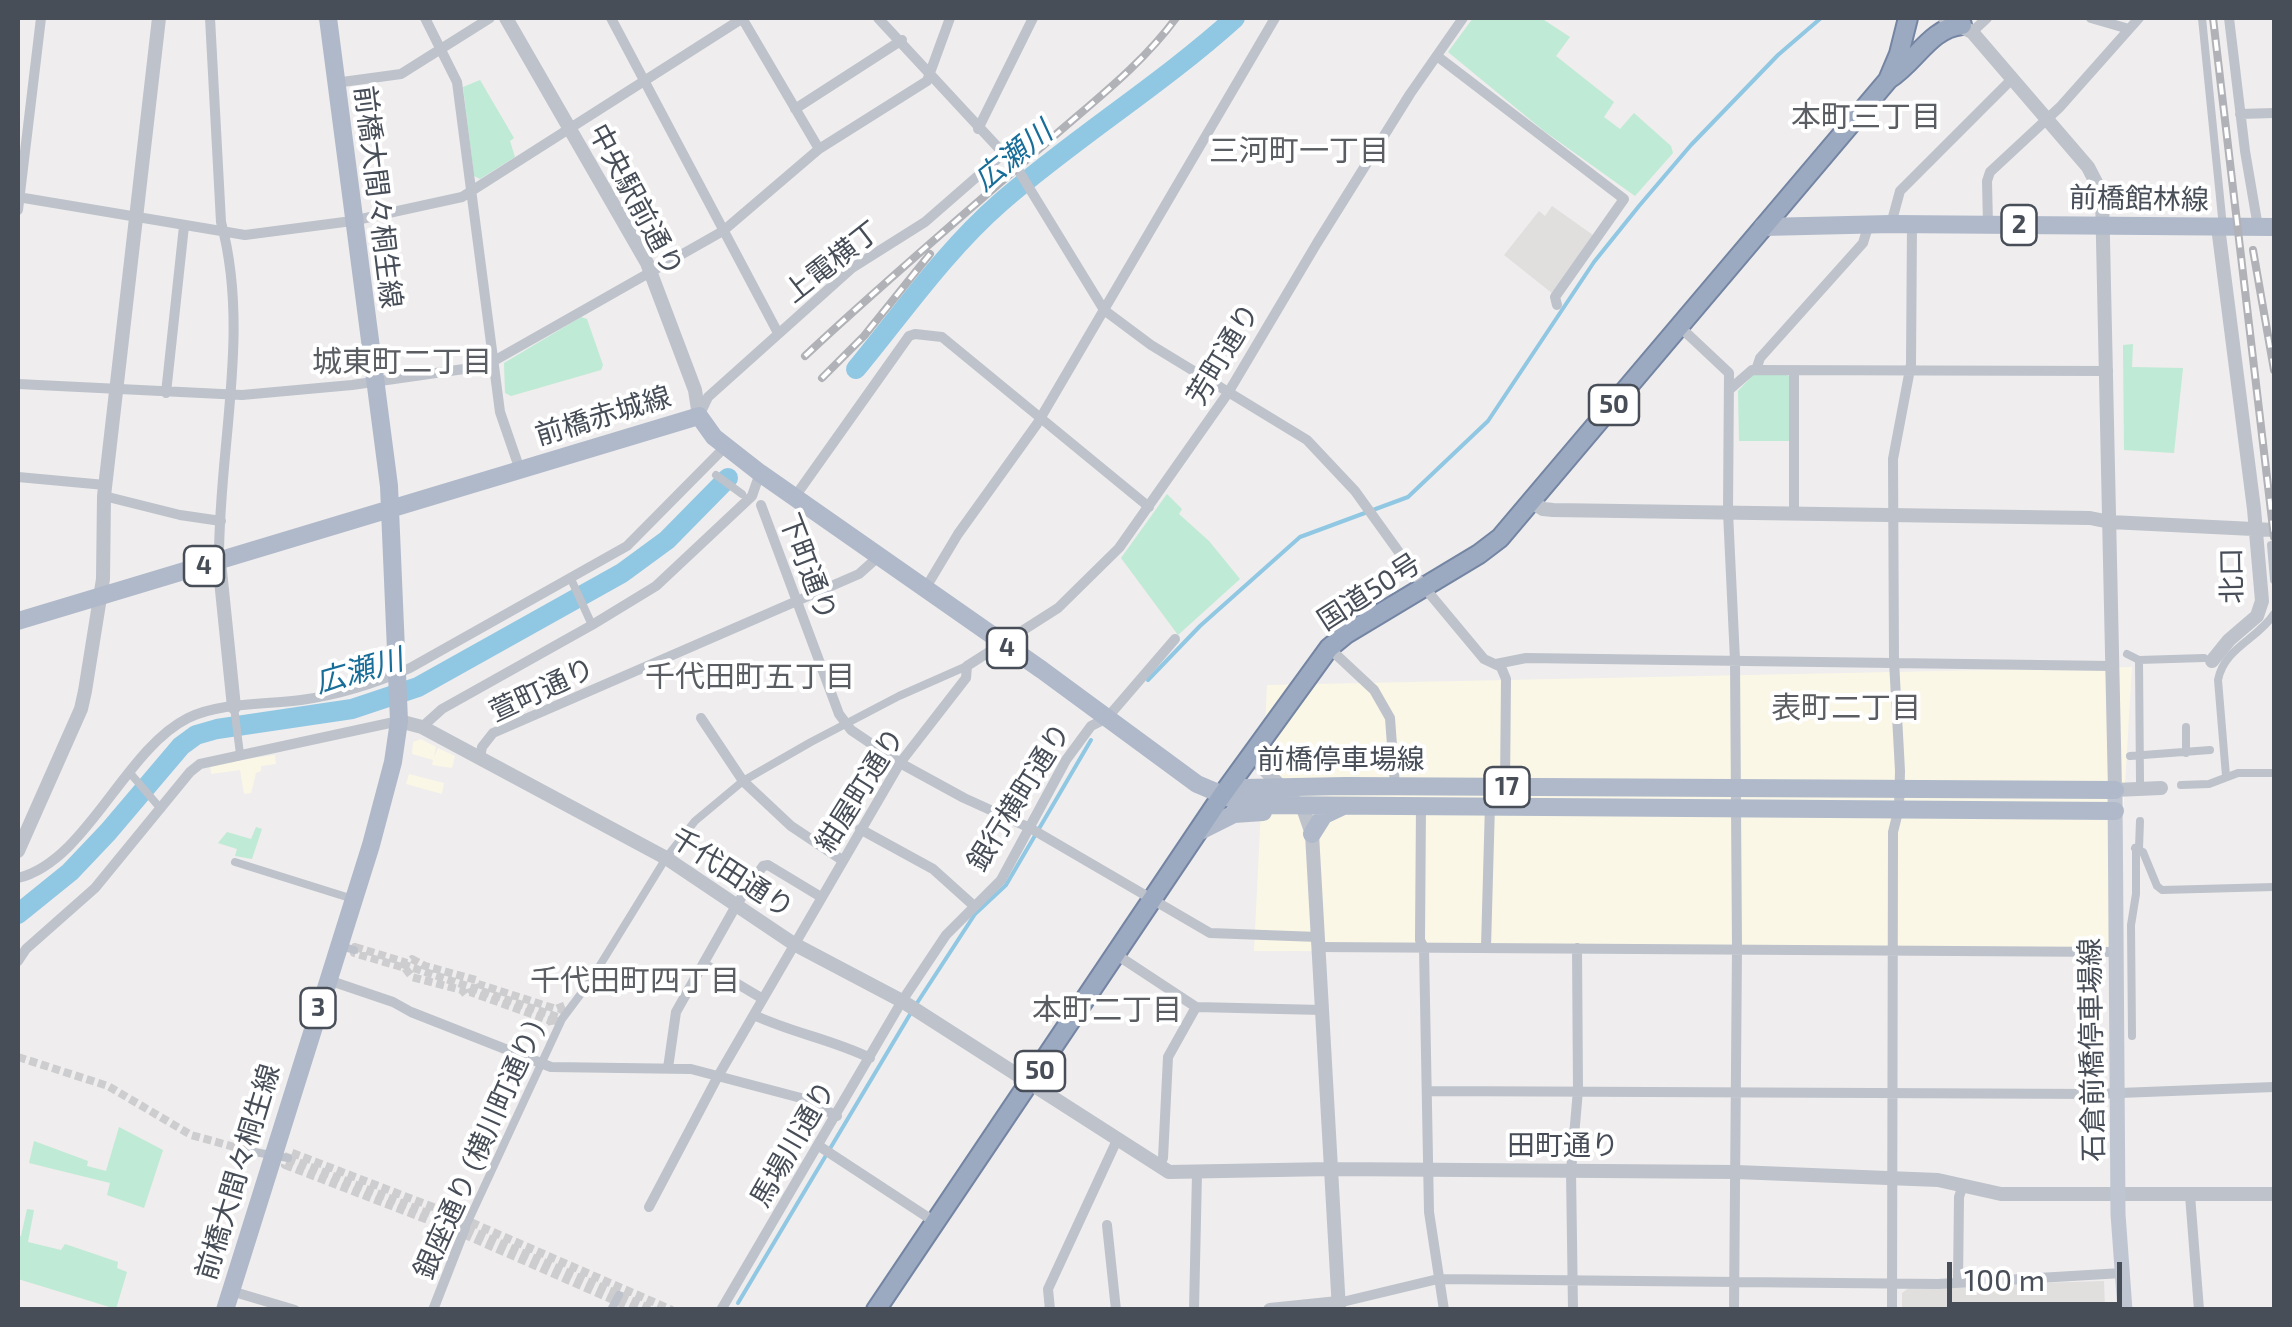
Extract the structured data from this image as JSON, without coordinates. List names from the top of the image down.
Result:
{
  "streets": {
    "highway": ["50", "国道50号"],
    "main road": [
      "前橋大間々桐生線",
      "前橋館林線",
      "2",
      "前橋赤城線",
      "4",
      "前橋停車場線",
      "17",
      "3",
      "石倉前橋停車場線"
    ],
    "street": [
      "中央駅前通り",
      "上電横丁",
      "芳町通り",
      "下町通り",
      "北口",
      "萱町通り",
      "紺屋町通り",
      "銀行横町通り",
      "千代田通り",
      "馬場川通り",
      "田町通り",
      "銀座通り (横川町通り)"
    ]
  },
  "crossings": [
    ["前橋大間々桐生線", "前橋赤城線"],
    ["前橋大間々桐生線", "千代田通り"],
    ["前橋大間々桐生線", "3"],
    ["前橋館林線", "北口"],
    ["前橋館林線", "国道50号"],
    ["中央駅前通り", "上電横丁"],
    ["中央駅前通り", "前橋赤城線"],
    ["上電横丁", "前橋赤城線"],
    ["芳町通り", "前橋赤城線"],
    ["芳町通り", "紺屋町通り"],
    ["芳町通り", "銀座通り (横川町通り)"],
    ["前橋赤城線", "下町通り"],
    ["前橋赤城線", "国道50号"],
    ["前橋赤城線", "萱町通り"],
    ["前橋赤城線", "前橋停車場線"],
    ["前橋赤城線", "銀行横町通り"],
    ["下町通り", "萱町通り"],
    ["下町通り", "銀座通り (横川町通り)"],
    ["国道50号", "前橋停車場線"],
    ["国道50号", "千代田通り"],
    ["国道50号", "田町通り"],
    ["萱町通り", "千代田通り"],
    ["前橋停車場線", "石倉前橋停車場線"],
    ["紺屋町通り", "千代田通り"],
    ["紺屋町通り", "銀座通り (横川町通り)"],
    ["銀行横町通り", "千代田通り"],
    ["銀行横町通り", "馬場川通り"],
    ["千代田通り", "3"],
    ["千代田通り", "馬場川通り"],
    ["千代田通り", "田町通り"],
    ["千代田通り", "銀座通り (横川町通り)"],
    ["石倉前橋停車場線", "田町通り"]
  ],
  "districts": [
    "本町三丁目",
    "三河町一丁目",
    "城東町二丁目",
    "千代田町五丁目",
    "表町二丁目",
    "千代田町四丁目",
    "本町二丁目"
  ],
  "water": ["広瀬川"],
  "scale_bar": "100 m"
}
